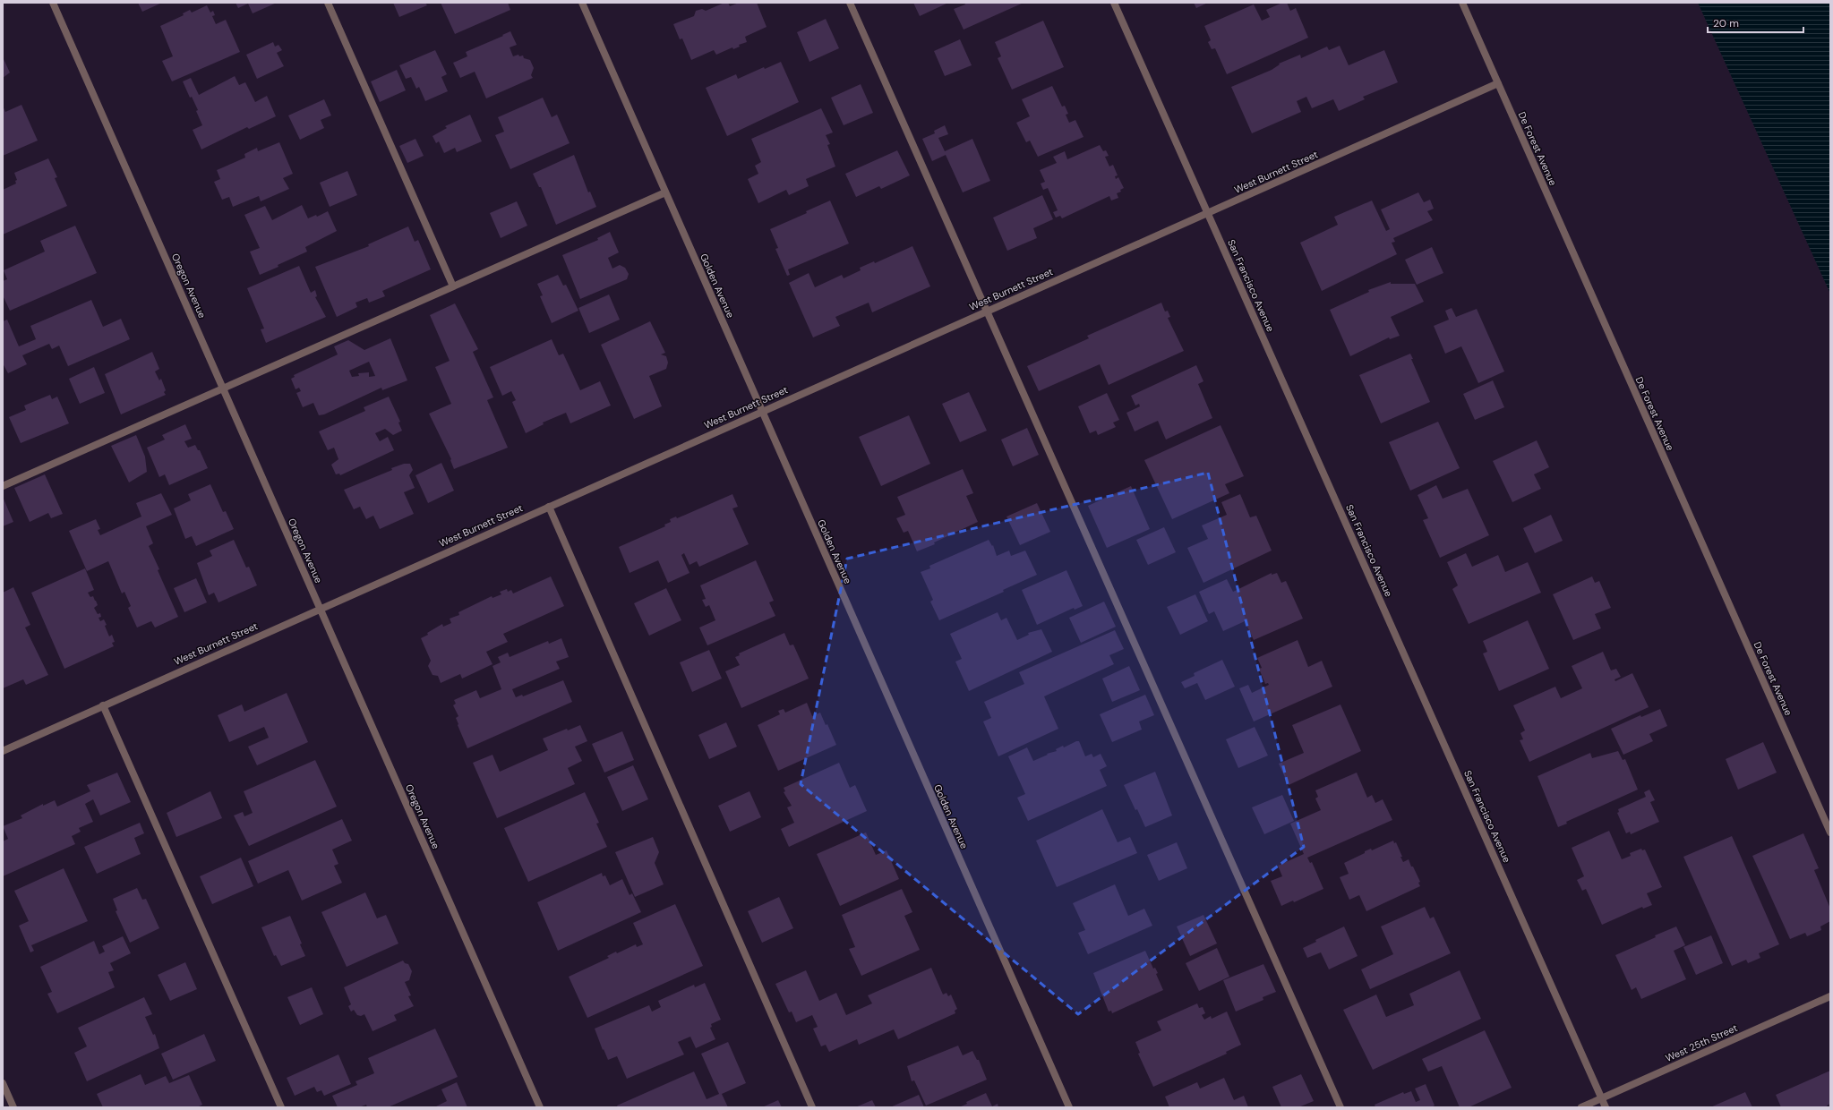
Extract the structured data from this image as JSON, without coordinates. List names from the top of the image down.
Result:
{
  "streets": {
    "street": [
      "De Forest Avenue",
      "West Burnett Street",
      "Oregon Avenue",
      "Golden Avenue",
      "San Francisco Avenue",
      "West 25th Street"
    ]
  },
  "crossings": [
    ["De Forest Avenue", "West Burnett Street"],
    ["West Burnett Street", "Oregon Avenue"],
    ["West Burnett Street", "Golden Avenue"],
    ["West Burnett Street", "San Francisco Avenue"],
    ["San Francisco Avenue", "West 25th Street"]
  ],
  "scale_bar": "20 m"
}
